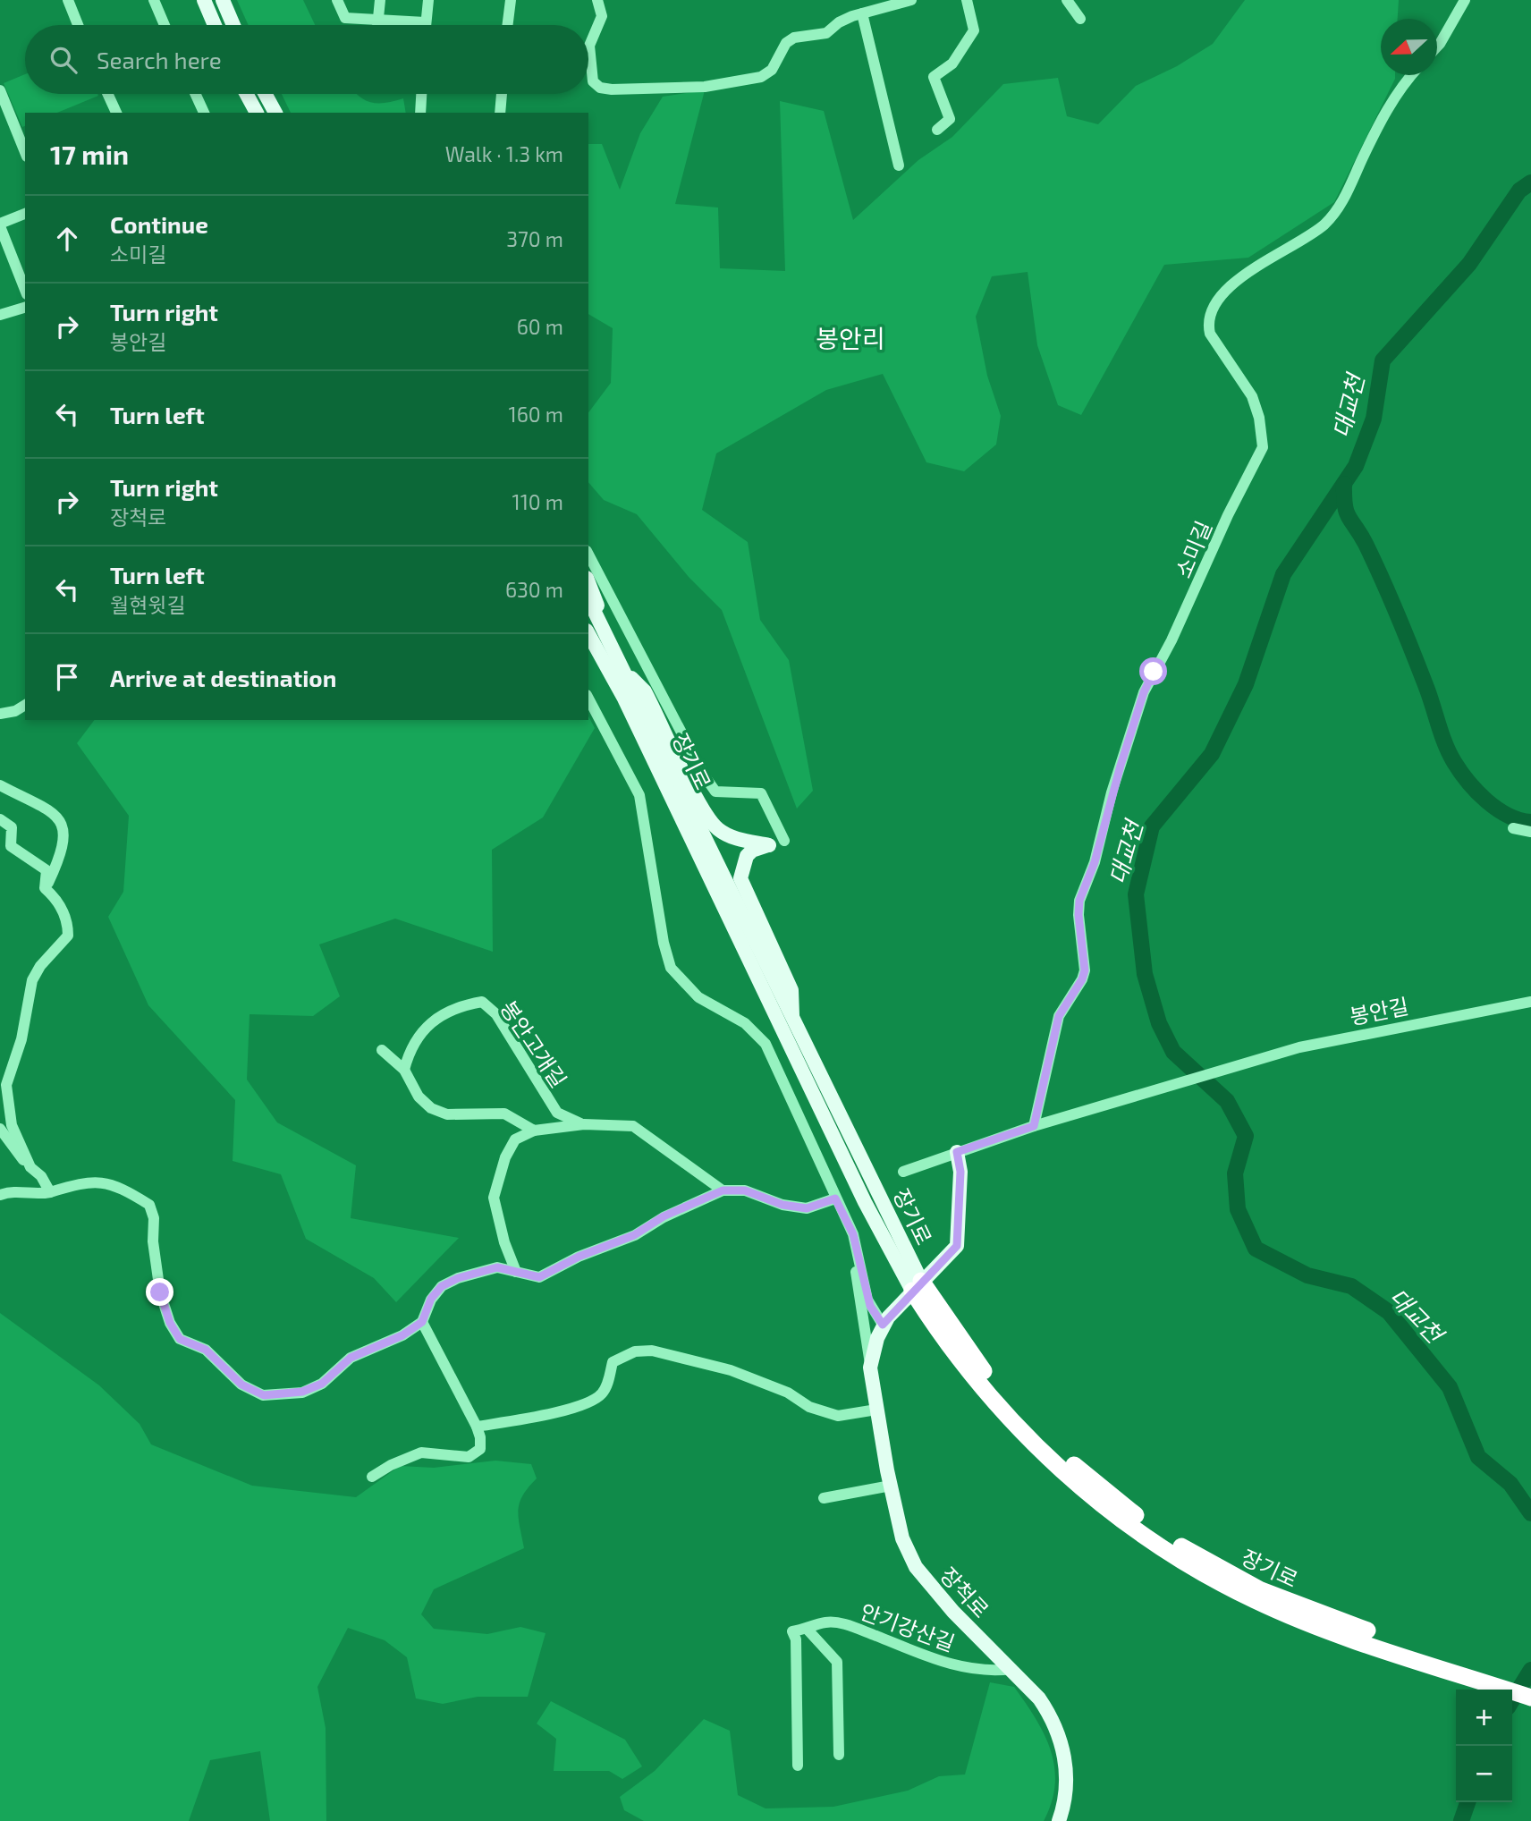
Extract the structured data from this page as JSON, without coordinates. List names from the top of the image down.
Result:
{
  "streets": {
    "highway": ["장기로"],
    "main road": ["장척로"],
    "street": [
      "소미길",
      "봉안길",
      "봉안고개길",
      "안기강산길"
    ]
  },
  "crossings": [
    ["소미길", "봉안길"],
    ["장척로", "안기강산길"]
  ],
  "districts": ["봉안리"],
  "water": ["대교천"],
  "north": "left",
  "page": {
    "search": "Search here",
    "heading": ["17 min", "Walk · 1.3 km"],
    "list": [
      ["Continue", "소미길", "370 m"],
      ["Turn right", "봉안길", "60 m"],
      ["Turn left", "160 m"],
      ["Turn right", "장척로", "110 m"],
      ["Turn left", "월현윗길", "630 m"],
      "Arrive at destination"
    ],
    "map_buttons": ["+", "−"]
  }
}
